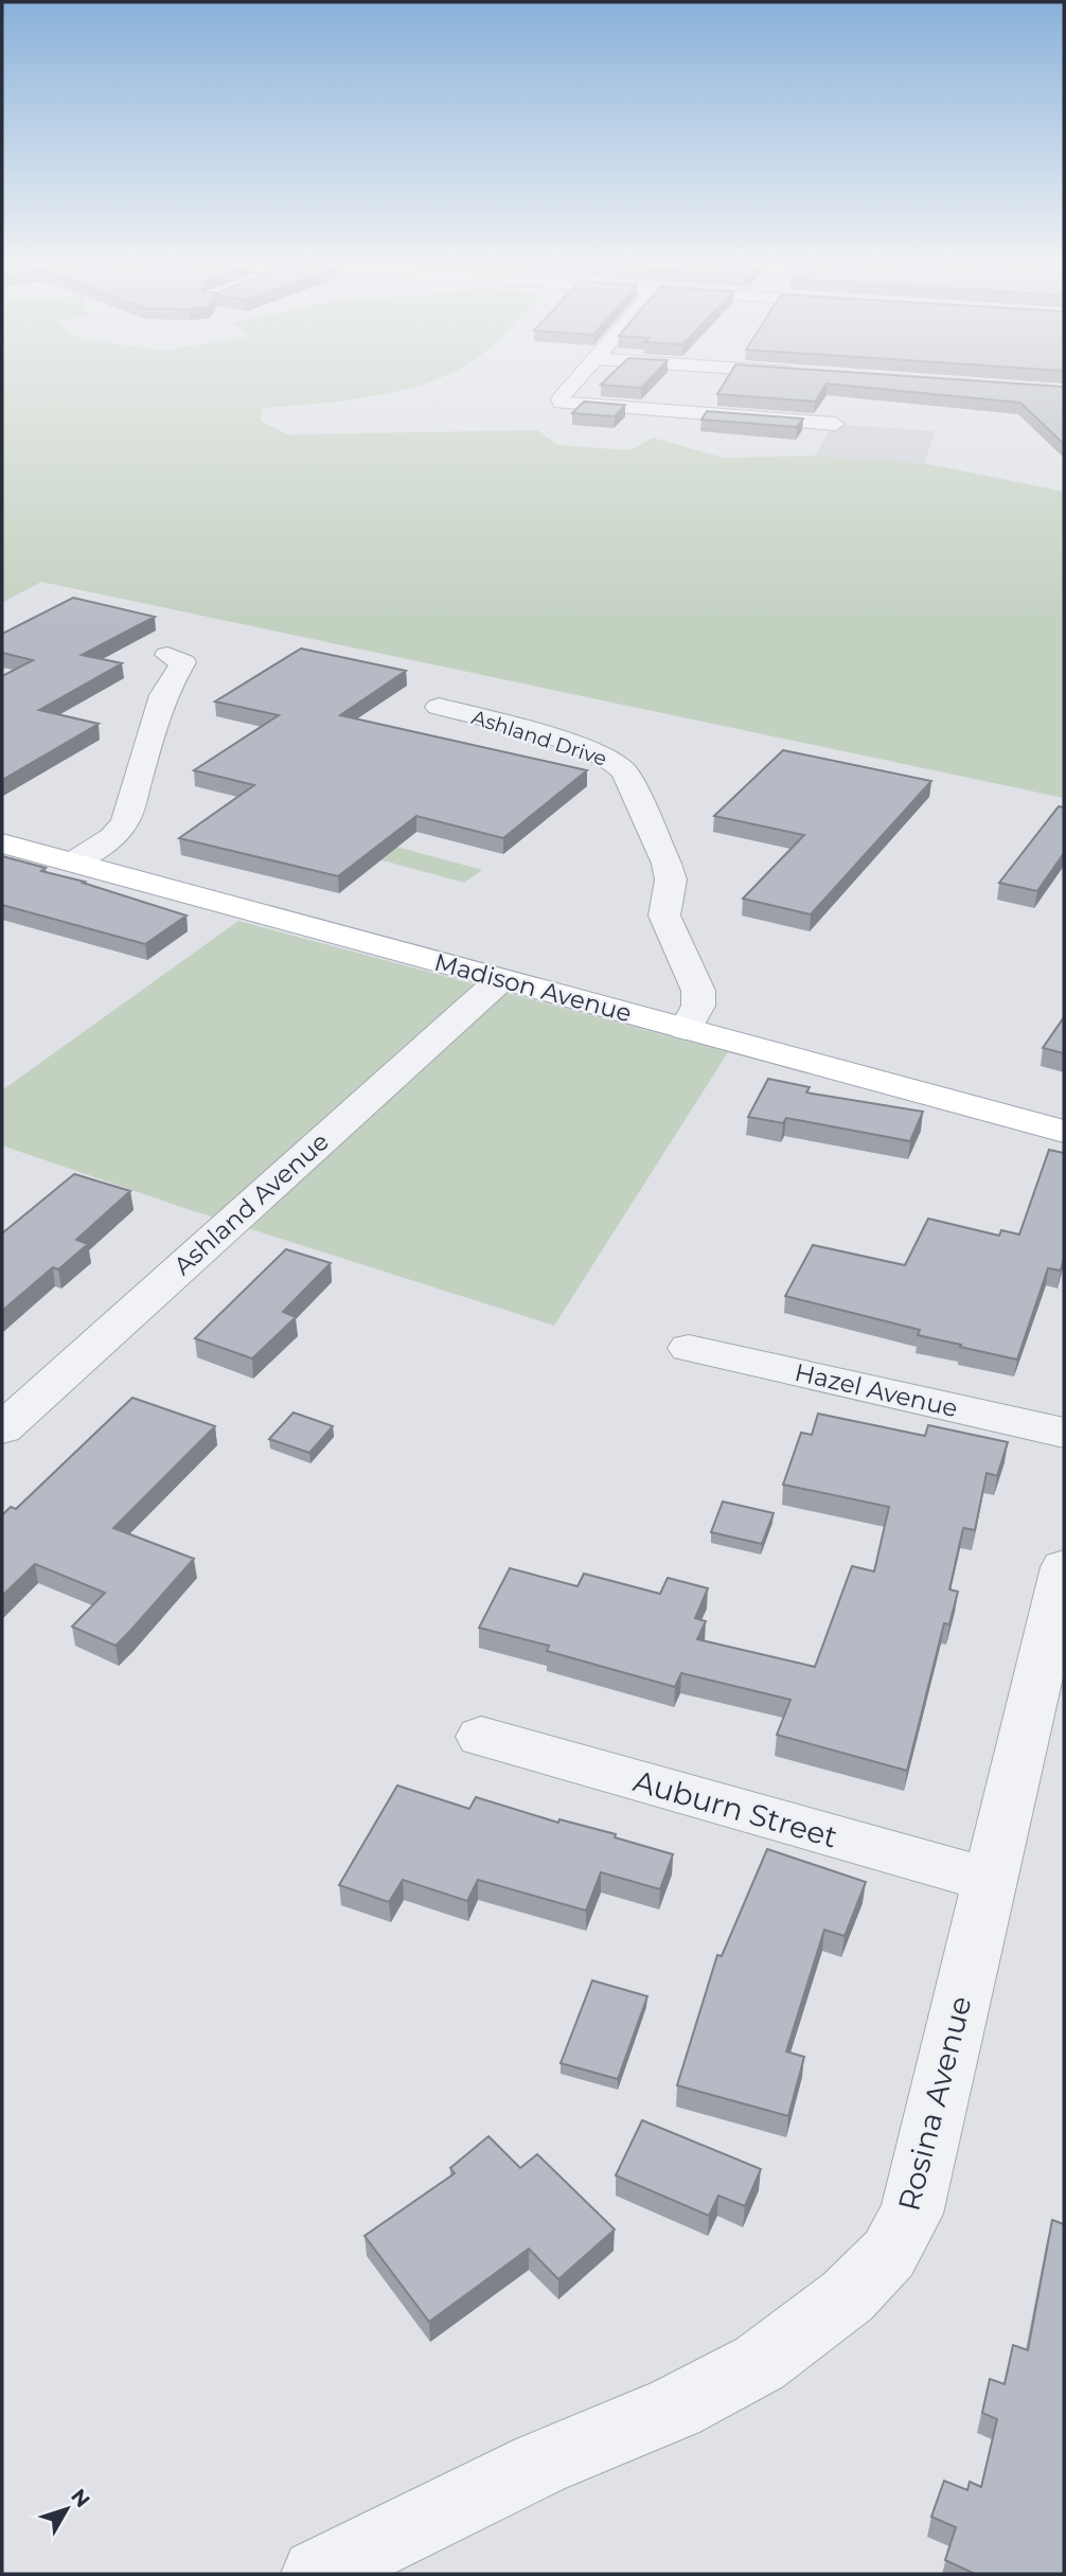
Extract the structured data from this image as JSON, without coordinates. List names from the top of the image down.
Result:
{
  "streets": {
    "main road": ["Madison Avenue"],
    "street": [
      "Ashland Drive",
      "Ashland Avenue",
      "Hazel Avenue",
      "Auburn Street",
      "Rosina Avenue"
    ]
  },
  "crossings": [
    ["Ashland Drive", "Madison Avenue"],
    ["Madison Avenue", "Ashland Avenue"],
    ["Auburn Street", "Rosina Avenue"]
  ],
  "north": "top right"
}
